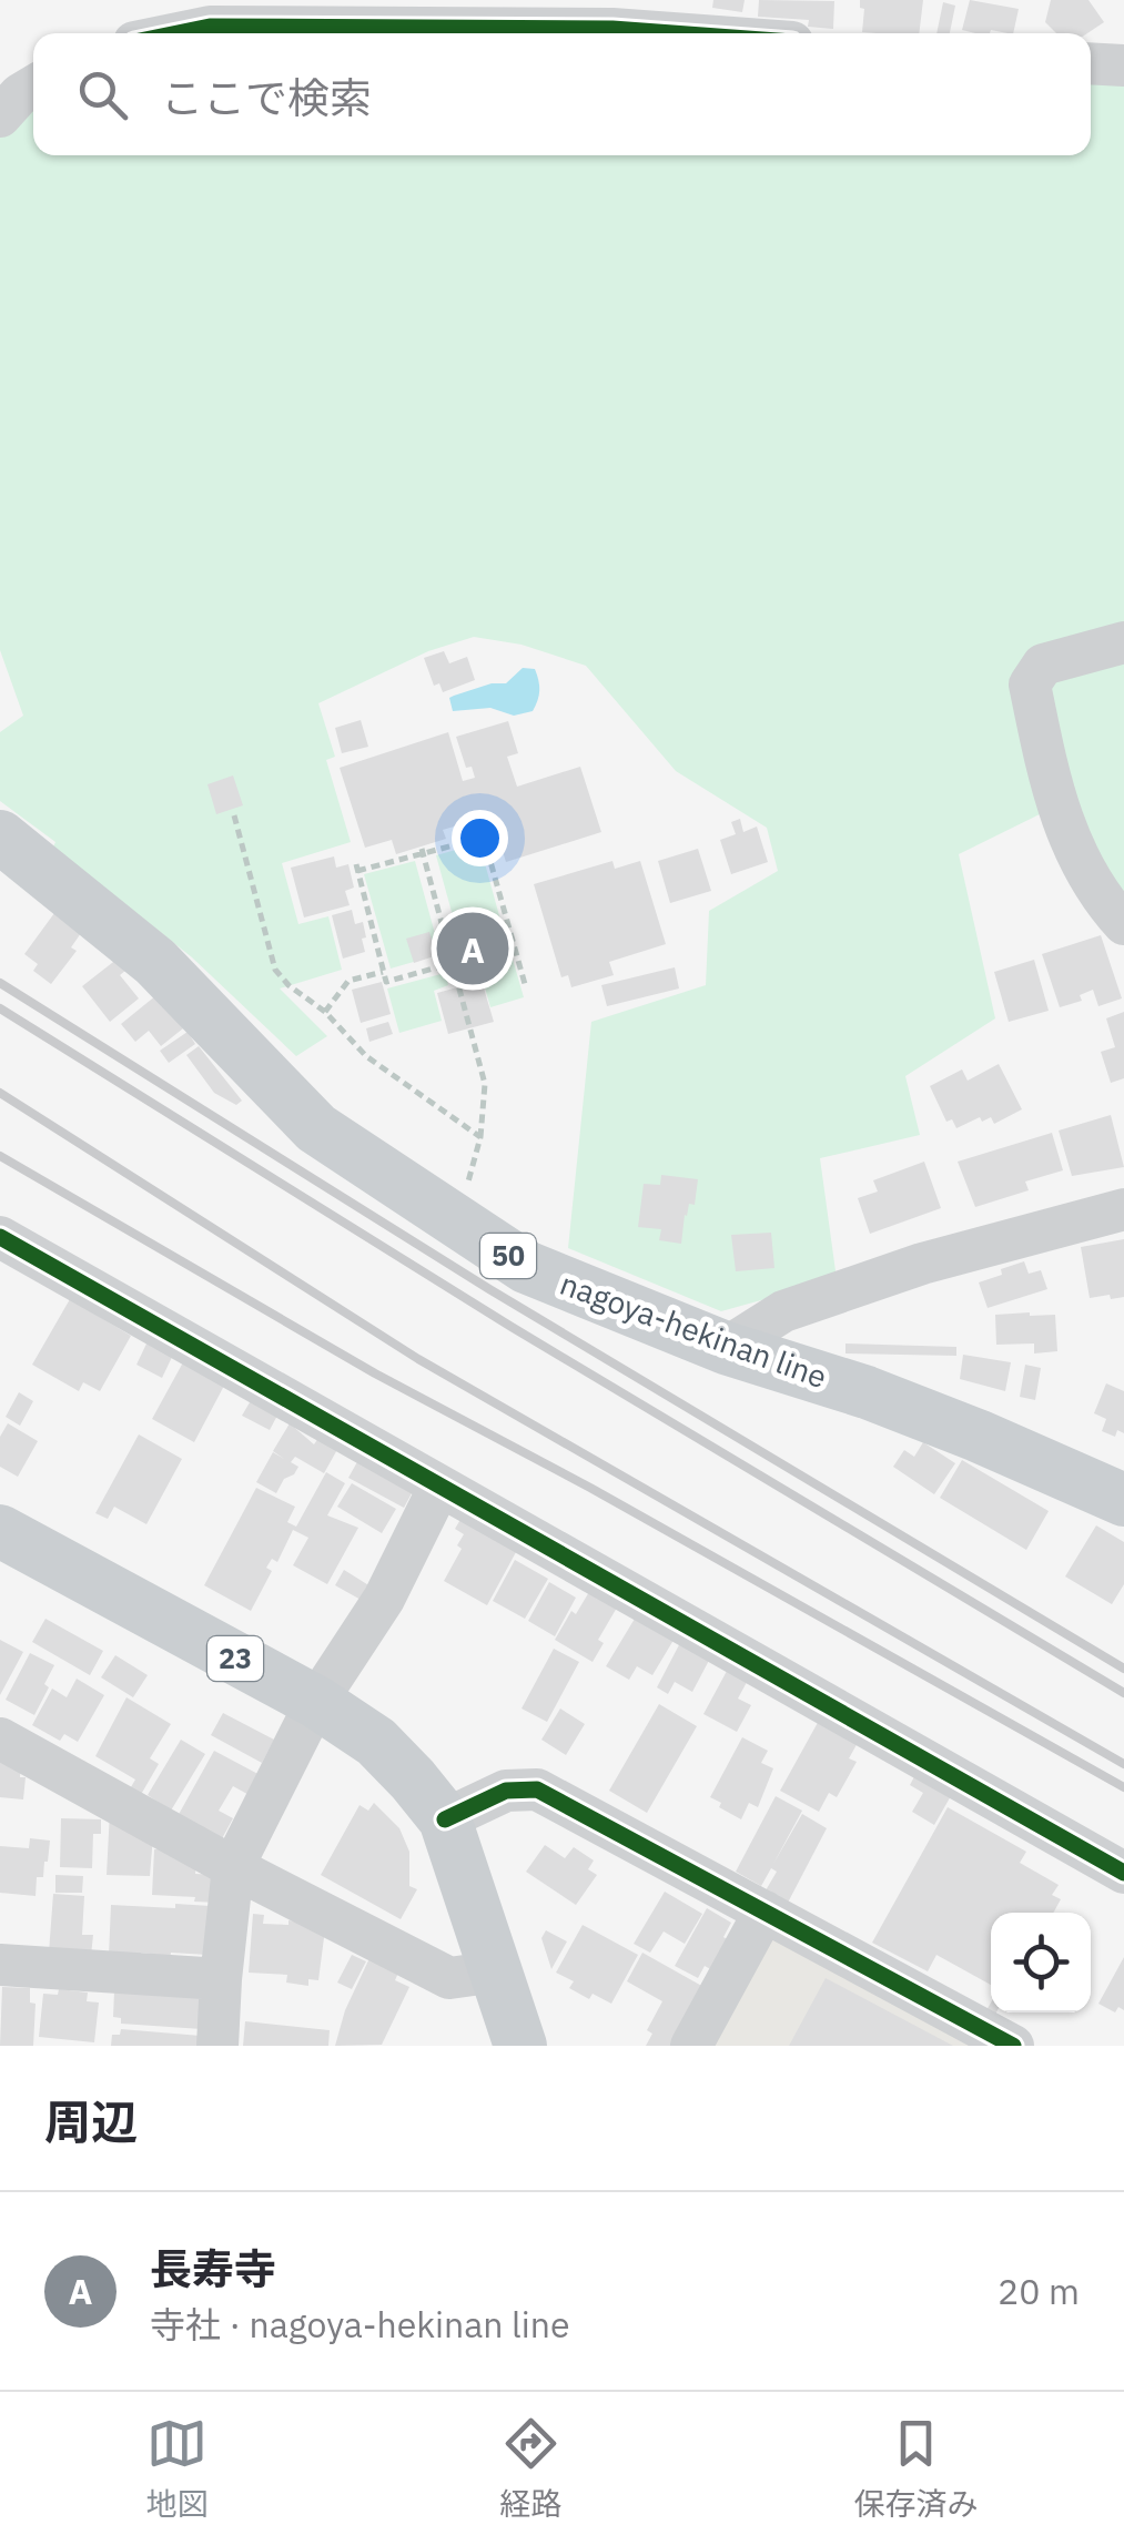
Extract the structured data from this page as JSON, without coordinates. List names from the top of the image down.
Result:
{
  "streets": {
    "main road": ["50", "nagoya-hekinan line", "23"]
  },
  "page": {
    "search": "ここで検索",
    "pins": "A",
    "heading": "周辺",
    "list": [
      {
        "mark": "A",
        "name": "長寿寺",
        "note": "寺社 · nagoya-hekinan line",
        "value": "20 m"
      }
    ],
    "nav": ["地図", "経路", "保存済み"]
  }
}
